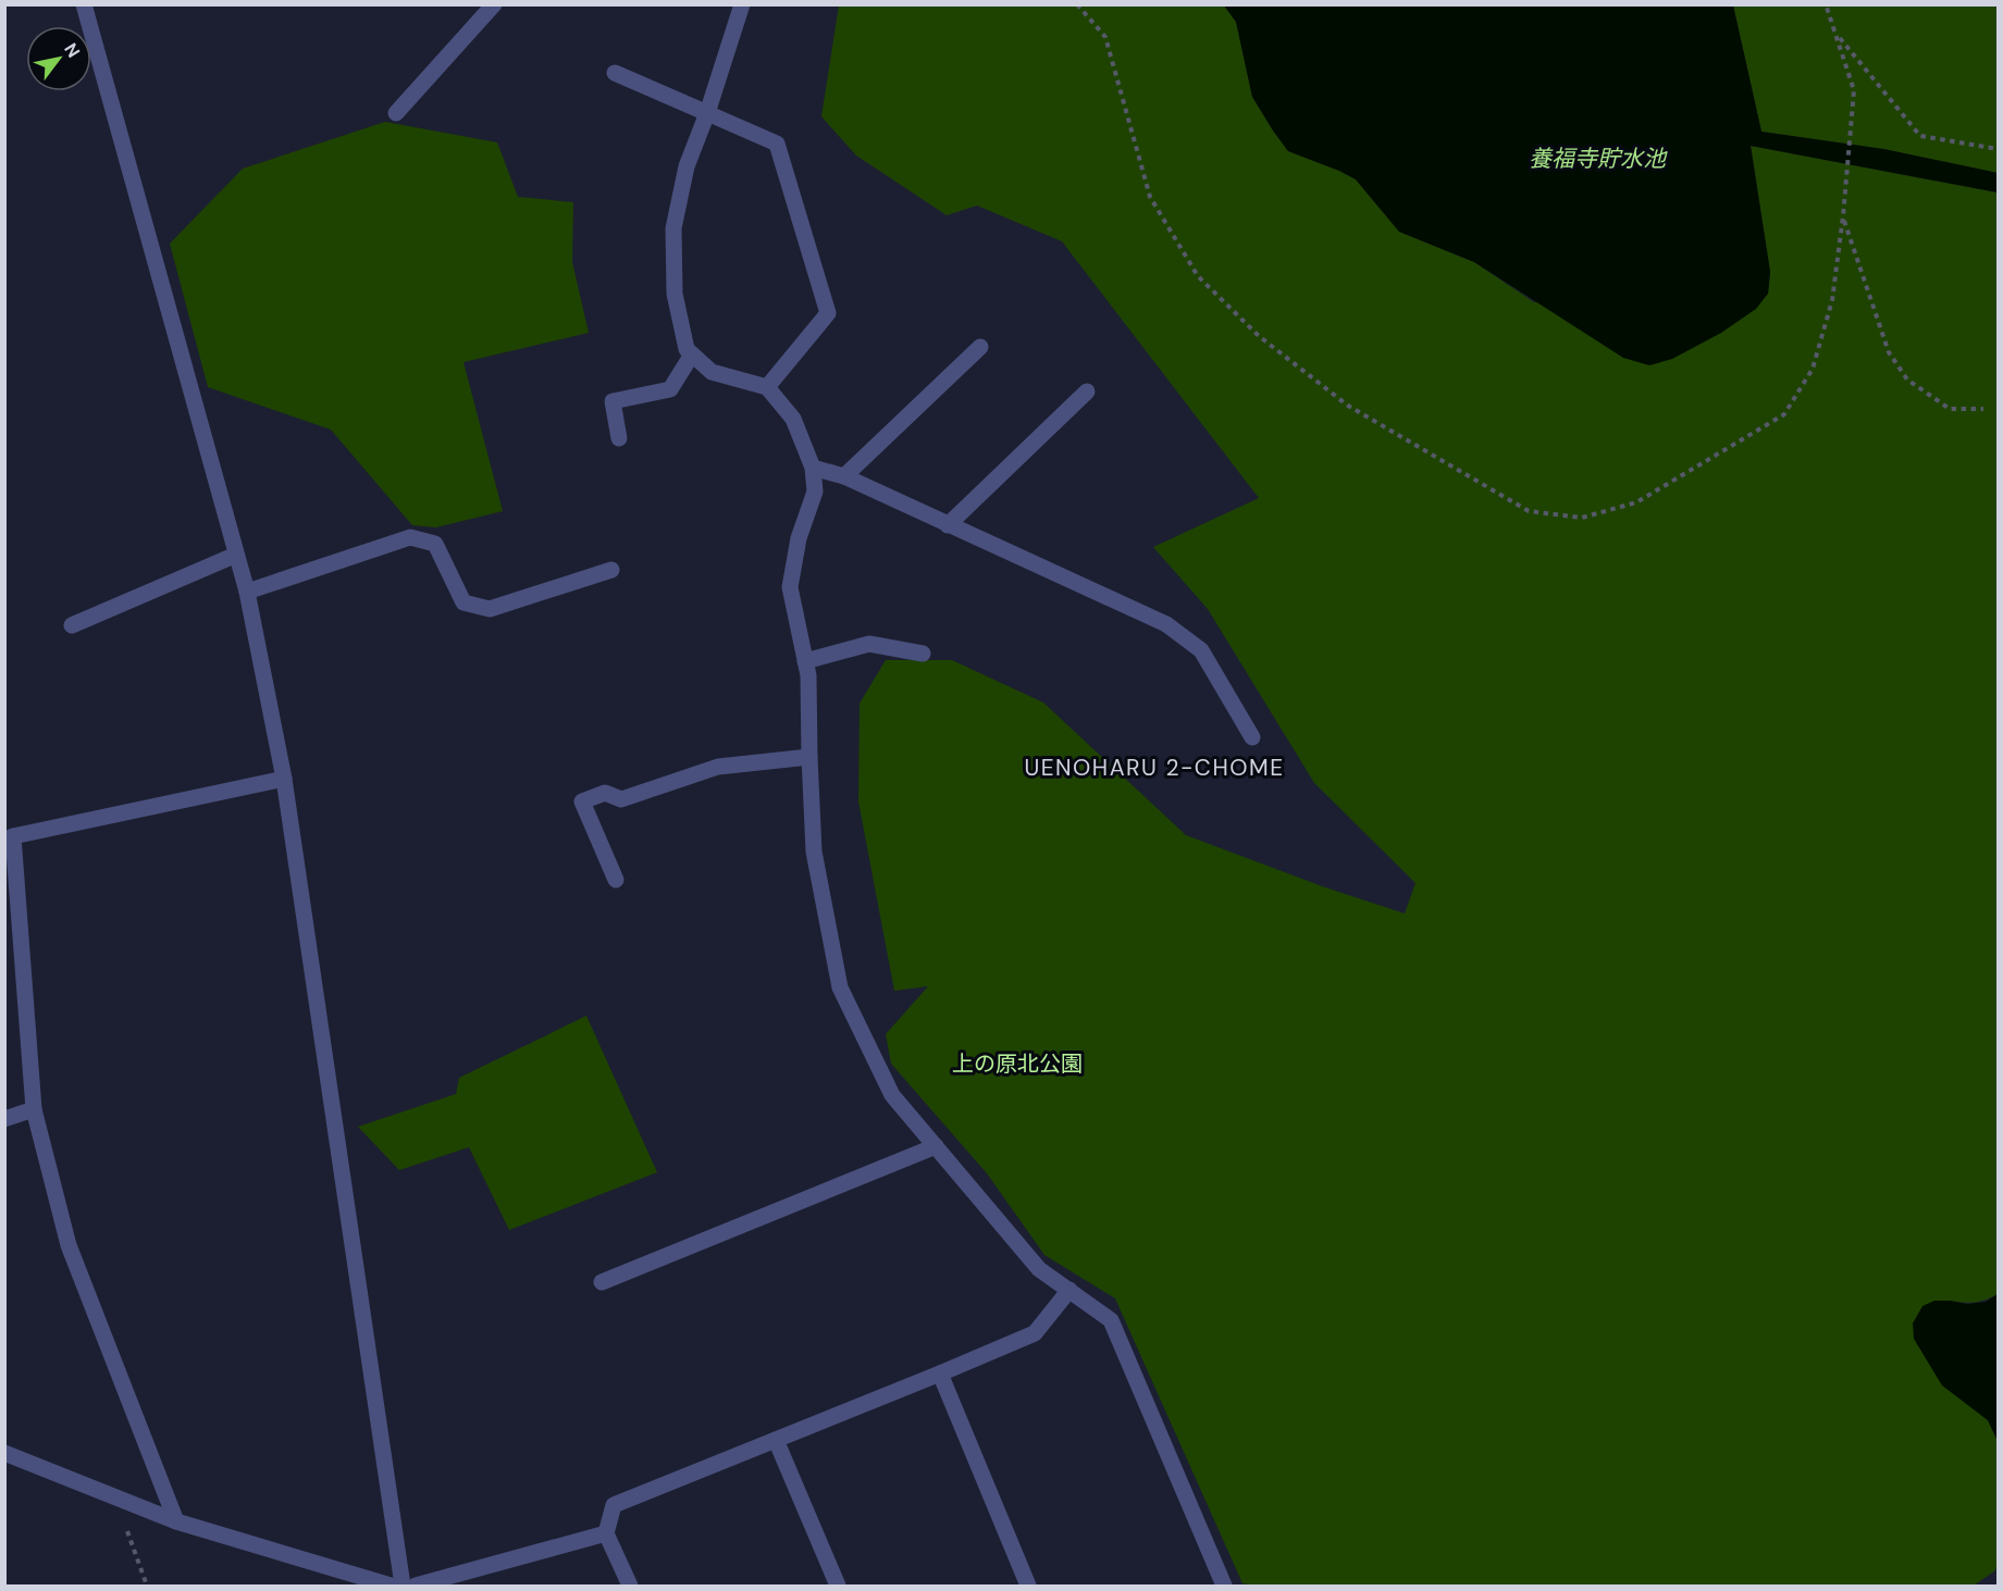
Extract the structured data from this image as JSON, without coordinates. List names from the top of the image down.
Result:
{
  "districts": ["UENOHARU 2-CHOME"],
  "water": ["養福寺貯水池"],
  "parks": ["上の原北公園"],
  "north": "top right"
}
